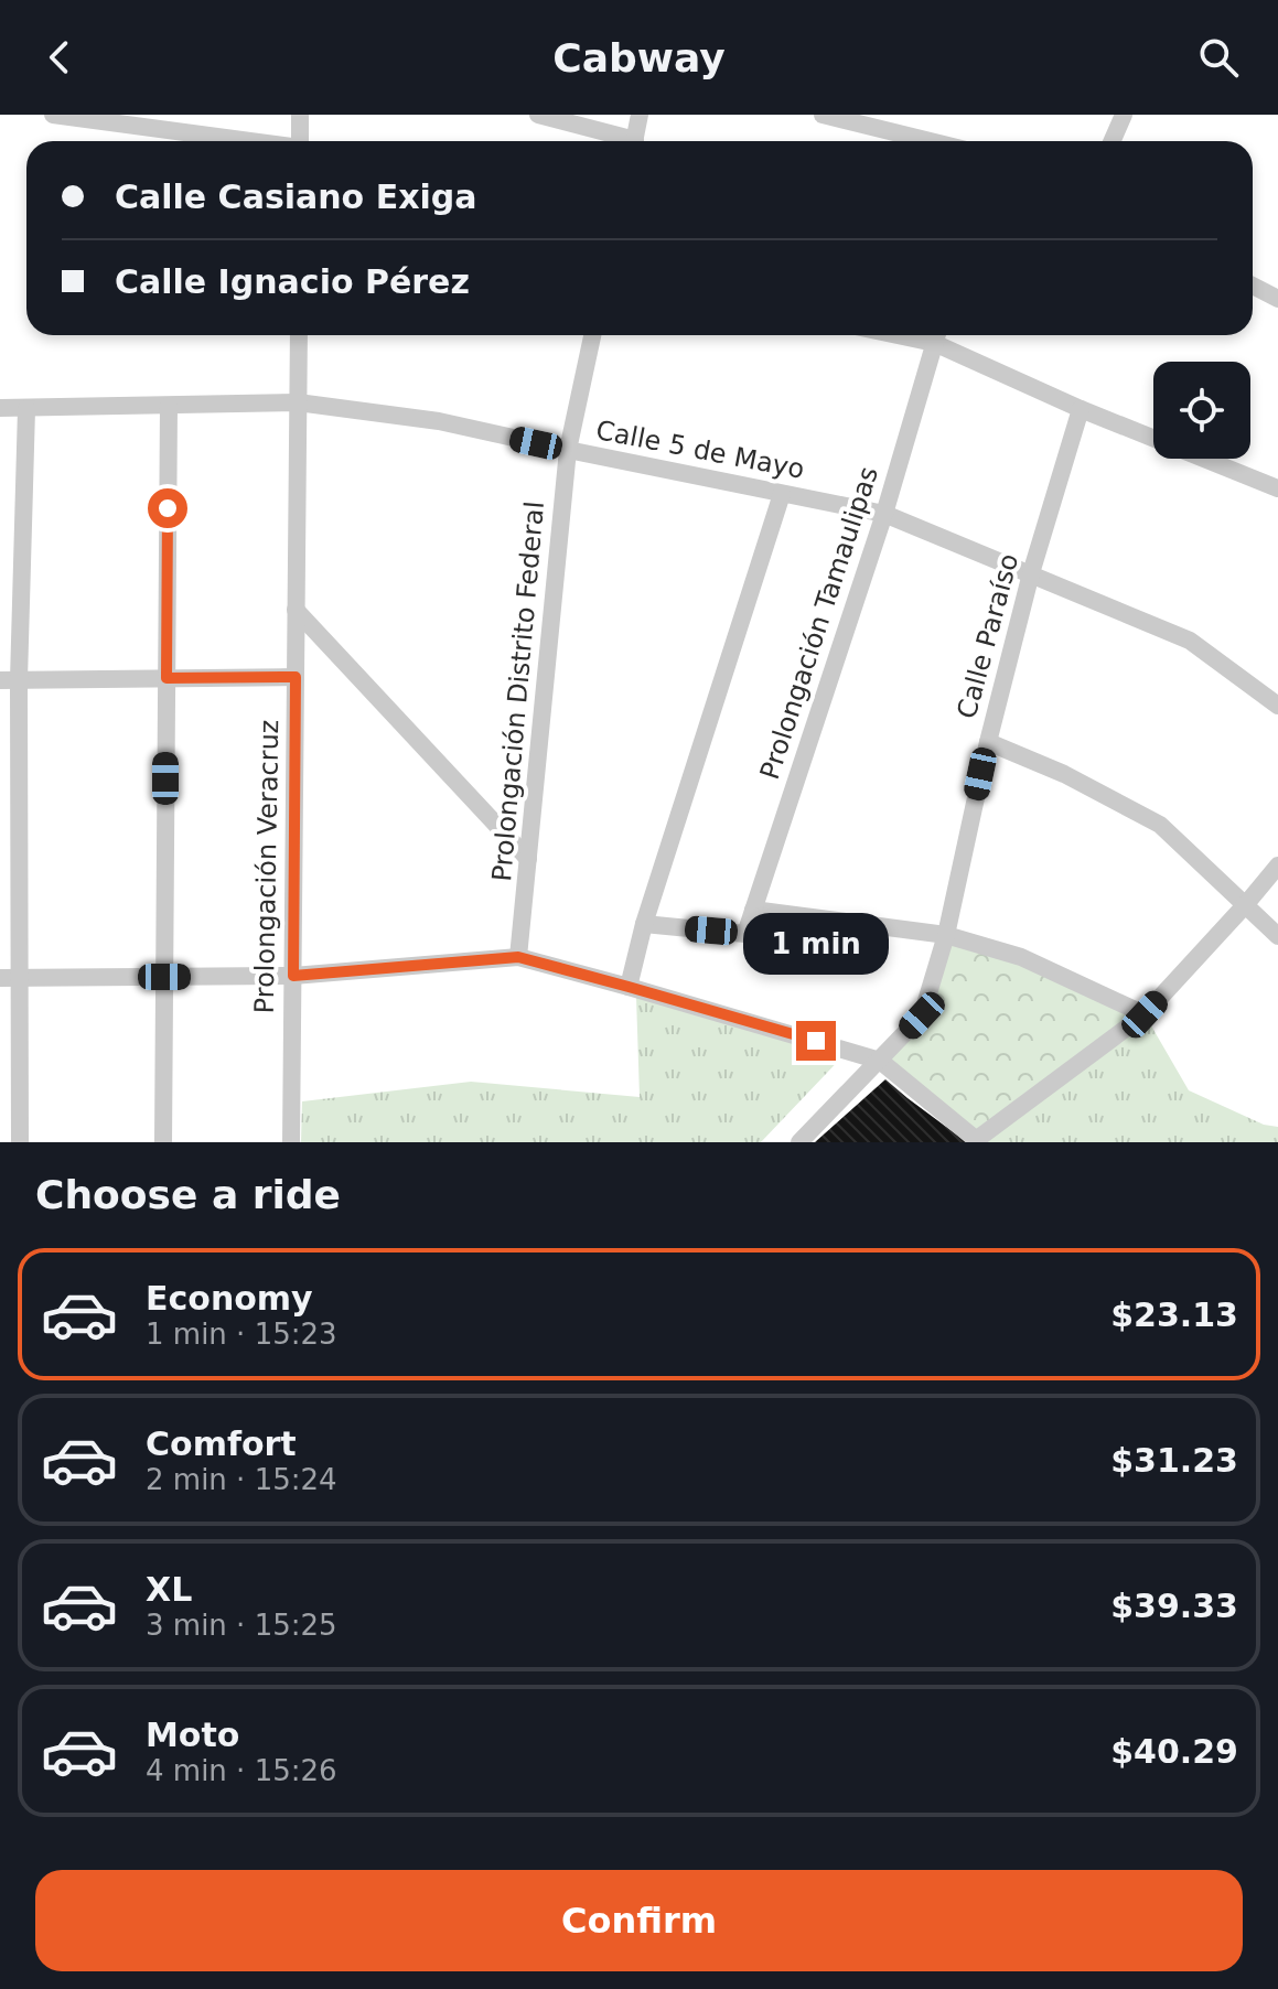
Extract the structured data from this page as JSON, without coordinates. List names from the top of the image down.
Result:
{
  "streets": {
    "street": [
      "Calle 5 de Mayo",
      "Prolongación Tamaulipas",
      "Calle Paraíso",
      "Prolongación Distrito Federal",
      "Prolongación Veracruz"
    ]
  },
  "crossings": [
    ["Calle 5 de Mayo", "Prolongación Tamaulipas"],
    ["Calle 5 de Mayo", "Calle Paraíso"],
    ["Calle 5 de Mayo", "Prolongación Distrito Federal"],
    ["Calle 5 de Mayo", "Prolongación Veracruz"]
  ],
  "page": {
    "header": "Cabway",
    "banner": ["Calle Casiano Exiga", "Calle Ignacio Pérez"],
    "bubble": "1 min",
    "heading": "Choose a ride",
    "list": [
      {
        "name": "Economy",
        "note": "1 min · 15:23",
        "value": "$23.13"
      },
      {
        "name": "Comfort",
        "note": "2 min · 15:24",
        "value": "$31.23"
      },
      {
        "name": "XL",
        "note": "3 min · 15:25",
        "value": "$39.33"
      },
      {
        "name": "Moto",
        "note": "4 min · 15:26",
        "value": "$40.29"
      }
    ],
    "buttons": "Confirm"
  }
}
